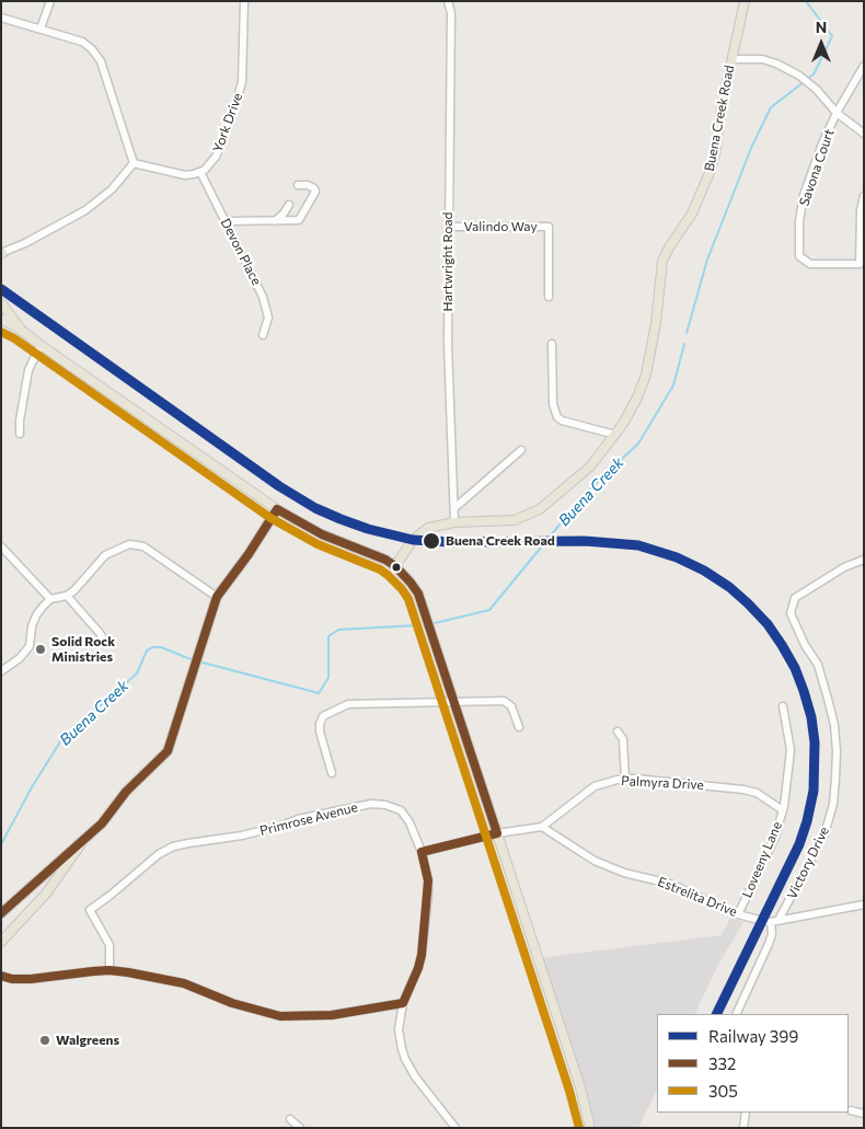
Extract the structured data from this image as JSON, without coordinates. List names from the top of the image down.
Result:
{
  "streets": {
    "main road": ["Buena Creek Road"],
    "street": [
      "York Drive",
      "Savona Court",
      "Valindo Way",
      "Devon Place",
      "Hartwright Road",
      "Palmyra Drive",
      "Primrose Avenue",
      "Loveeny Lane",
      "Victory Drive",
      "Estrelita Drive"
    ]
  },
  "crossings": [
    ["Buena Creek Road", "Hartwright Road"],
    ["York Drive", "Devon Place"],
    ["Valindo Way", "Hartwright Road"],
    ["Palmyra Drive", "Primrose Avenue"],
    ["Palmyra Drive", "Loveeny Lane"],
    ["Palmyra Drive", "Estrelita Drive"],
    ["Loveeny Lane", "Estrelita Drive"],
    ["Victory Drive", "Estrelita Drive"]
  ],
  "water": ["Buena Creek"],
  "places": ["Buena Creek Road", "Solid Rock Ministries", "Walgreens"],
  "lines": ["rail line 399", "transit line 305", "transit line 332"],
  "legend": ["Railway 399", "332", "305"],
  "north": "top"
}
